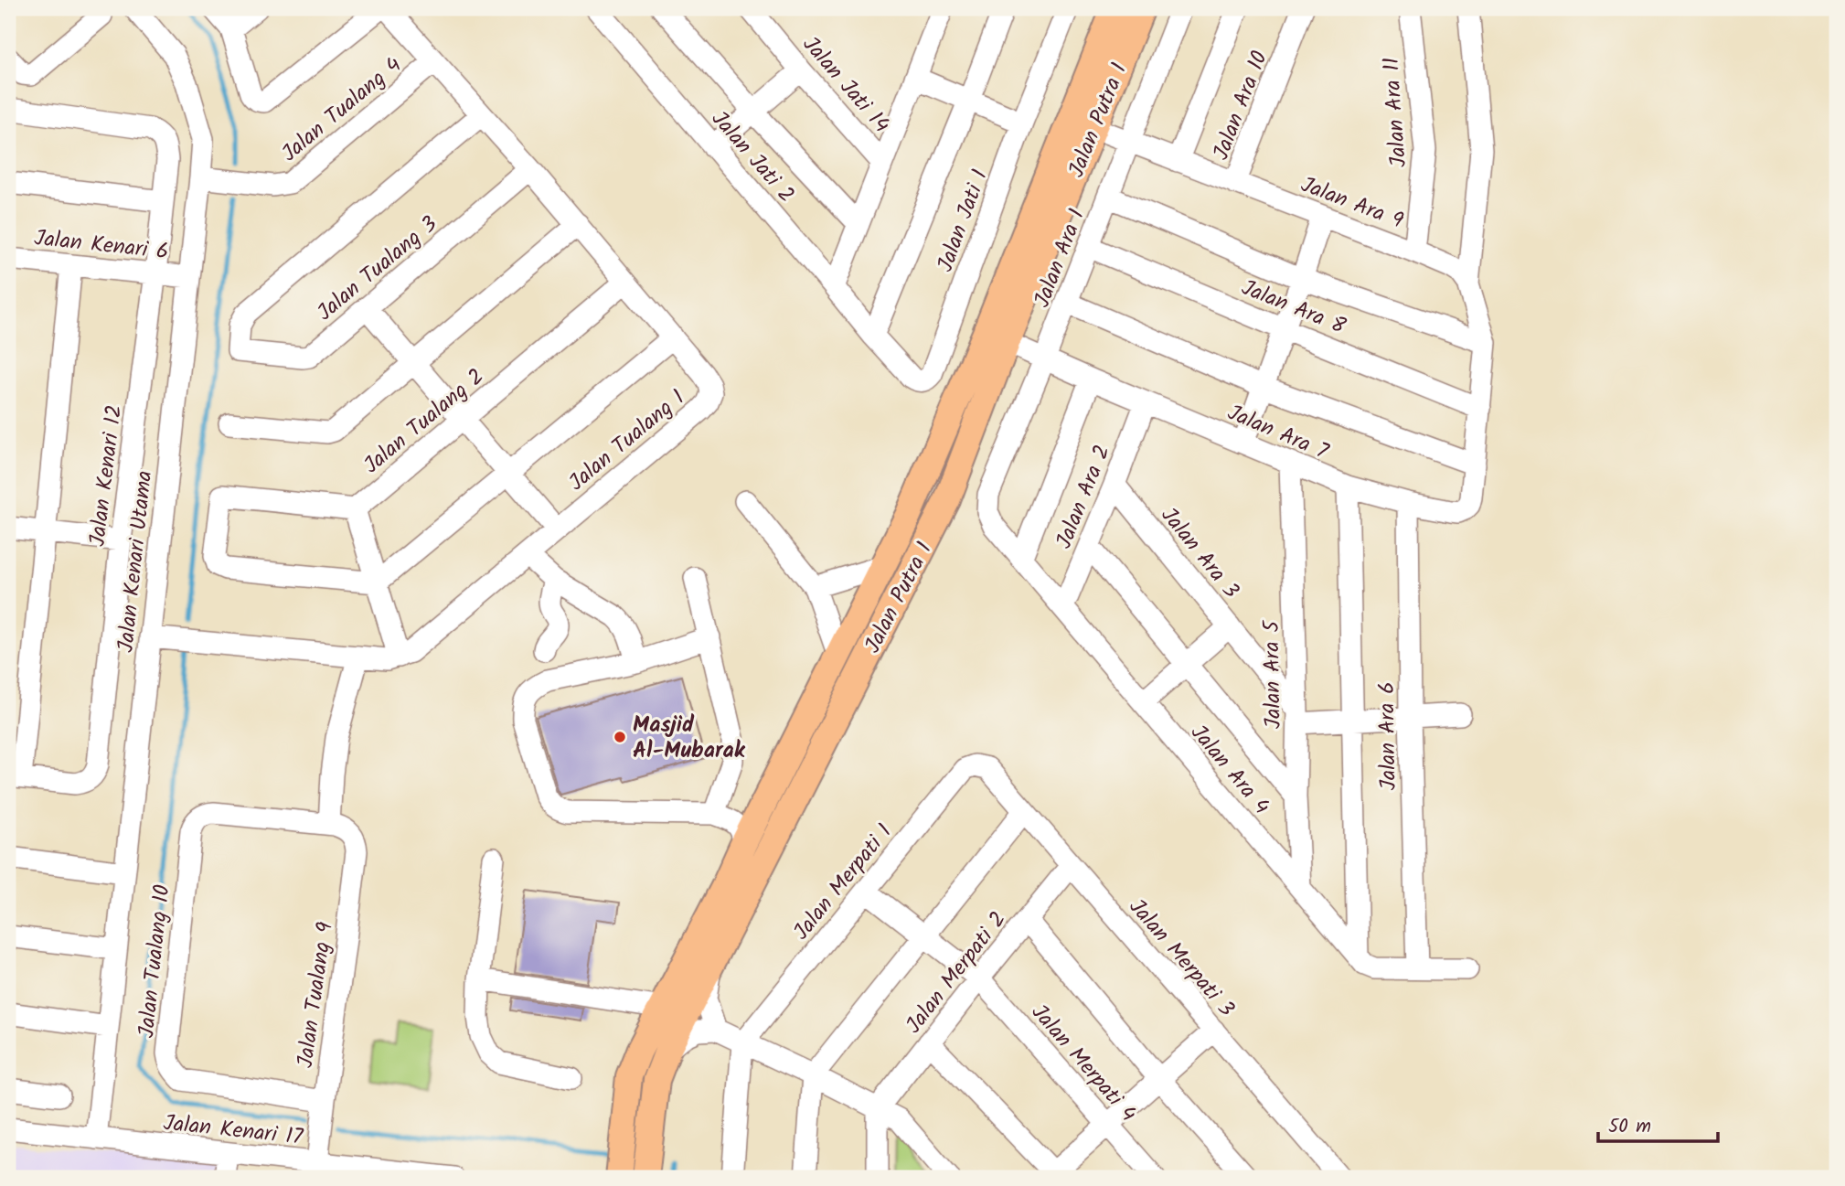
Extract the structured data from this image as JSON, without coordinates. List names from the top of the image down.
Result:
{
  "streets": {
    "main road": ["Jalan Putra 1"],
    "street": [
      "Jalan Jati 14",
      "Jalan Ara 10",
      "Jalan Tualang 4",
      "Jalan Ara 11",
      "Jalan Jati 2",
      "Jalan Ara 9",
      "Jalan Jati 1",
      "Jalan Kenari 6",
      "Jalan Ara 1",
      "Jalan Tualang 3",
      "Jalan Ara 8",
      "Jalan Tualang 2",
      "Jalan Ara 7",
      "Jalan Tualang 1",
      "Jalan Kenari 12",
      "Jalan Ara 2",
      "Jalan Ara 3",
      "Jalan Kenari Utama",
      "Jalan Ara 5",
      "Jalan Ara 6",
      "Jalan Ara 4",
      "Jalan Merpati 1",
      "Jalan Merpati 3",
      "Jalan Tualang 10",
      "Jalan Merpati 2",
      "Jalan Tualang 9",
      "Jalan Merpati 4",
      "Jalan Kenari 17"
    ]
  },
  "crossings": [
    ["Jalan Ara 10", "Jalan Ara 9"],
    ["Jalan Tualang 4", "Jalan Tualang 1"],
    ["Jalan Tualang 4", "Jalan Kenari Utama"],
    ["Jalan Ara 11", "Jalan Ara 9"],
    ["Jalan Putra 1", "Jalan Ara 9"],
    ["Jalan Putra 1", "Jalan Ara 7"],
    ["Jalan Jati 2", "Jalan Jati 1"],
    ["Jalan Ara 9", "Jalan Ara 1"],
    ["Jalan Kenari 6", "Jalan Kenari 12"],
    ["Jalan Kenari 6", "Jalan Kenari Utama"],
    ["Jalan Ara 1", "Jalan Ara 8"],
    ["Jalan Ara 1", "Jalan Ara 7"],
    ["Jalan Ara 1", "Jalan Ara 4"],
    ["Jalan Tualang 3", "Jalan Tualang 1"],
    ["Jalan Ara 8", "Jalan Ara 7"],
    ["Jalan Tualang 2", "Jalan Tualang 1"],
    ["Jalan Ara 7", "Jalan Ara 2"],
    ["Jalan Ara 7", "Jalan Ara 5"],
    ["Jalan Ara 7", "Jalan Ara 6"],
    ["Jalan Ara 2", "Jalan Ara 3"],
    ["Jalan Ara 2", "Jalan Ara 4"],
    ["Jalan Ara 3", "Jalan Ara 5"],
    ["Jalan Kenari Utama", "Jalan Kenari 17"],
    ["Jalan Ara 5", "Jalan Ara 4"],
    ["Jalan Ara 6", "Jalan Ara 4"],
    ["Jalan Merpati 1", "Jalan Merpati 3"],
    ["Jalan Merpati 1", "Jalan Merpati 4"],
    ["Jalan Merpati 3", "Jalan Merpati 2"],
    ["Jalan Tualang 10", "Jalan Tualang 9"],
    ["Jalan Merpati 2", "Jalan Merpati 4"],
    ["Jalan Tualang 9", "Jalan Kenari 17"]
  ],
  "places": ["Masjid Al-Mubarak"],
  "scale_bar": "50 m"
}
